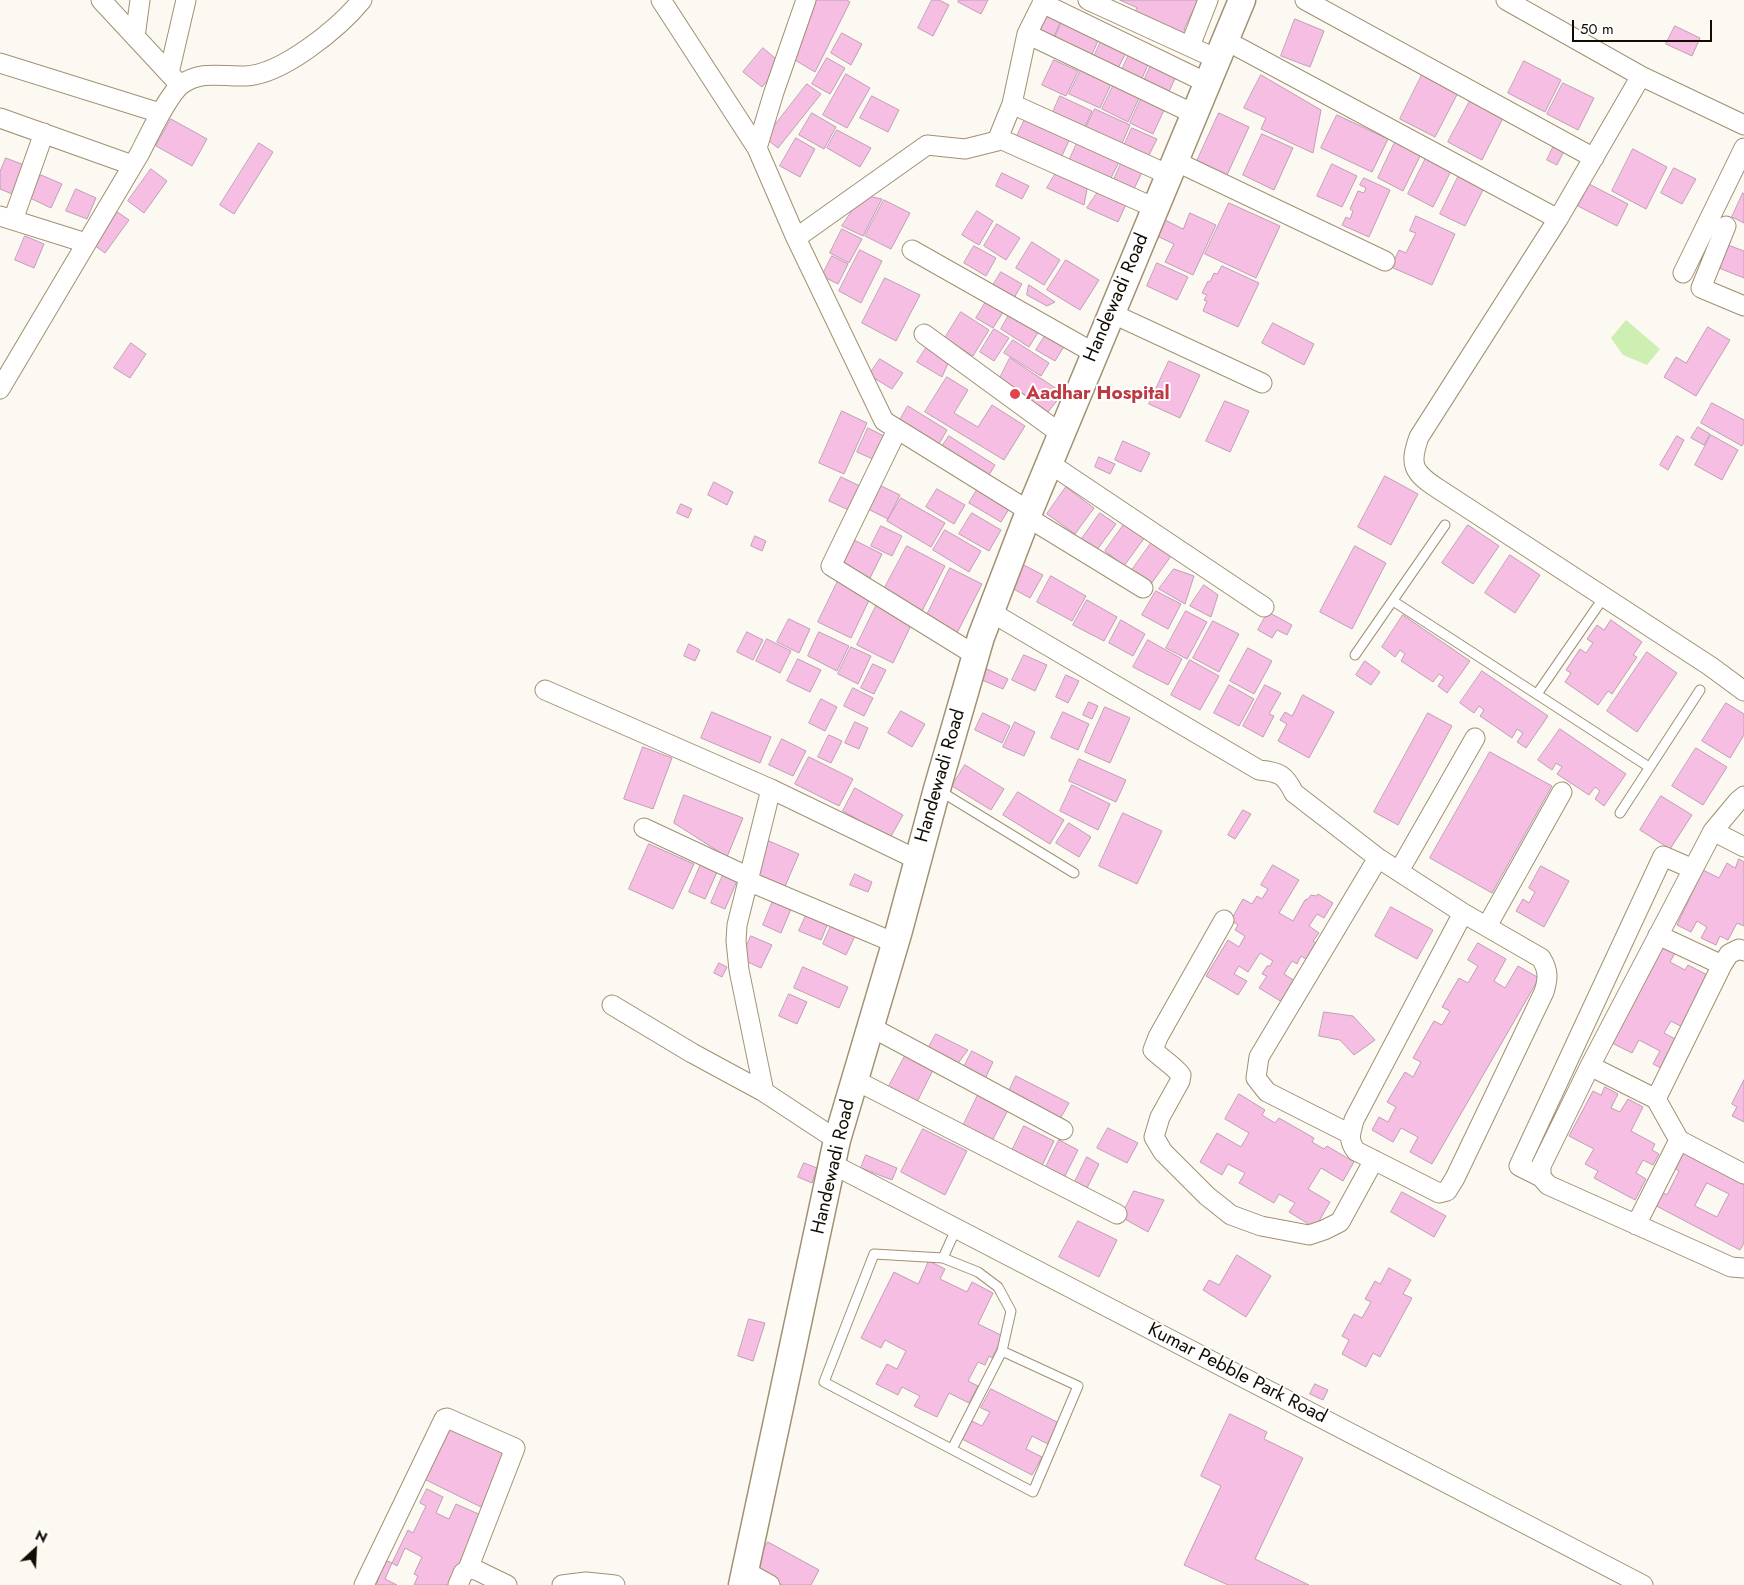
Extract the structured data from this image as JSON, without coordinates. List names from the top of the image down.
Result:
{
  "streets": {
    "main road": ["Handewadi Road"],
    "street": ["Kumar Pebble Park Road"]
  },
  "crossings": [
    ["Handewadi Road", "Kumar Pebble Park Road"]
  ],
  "places": ["Aadhar Hospital"],
  "scale_bar": "50 m",
  "north": "top right"
}
